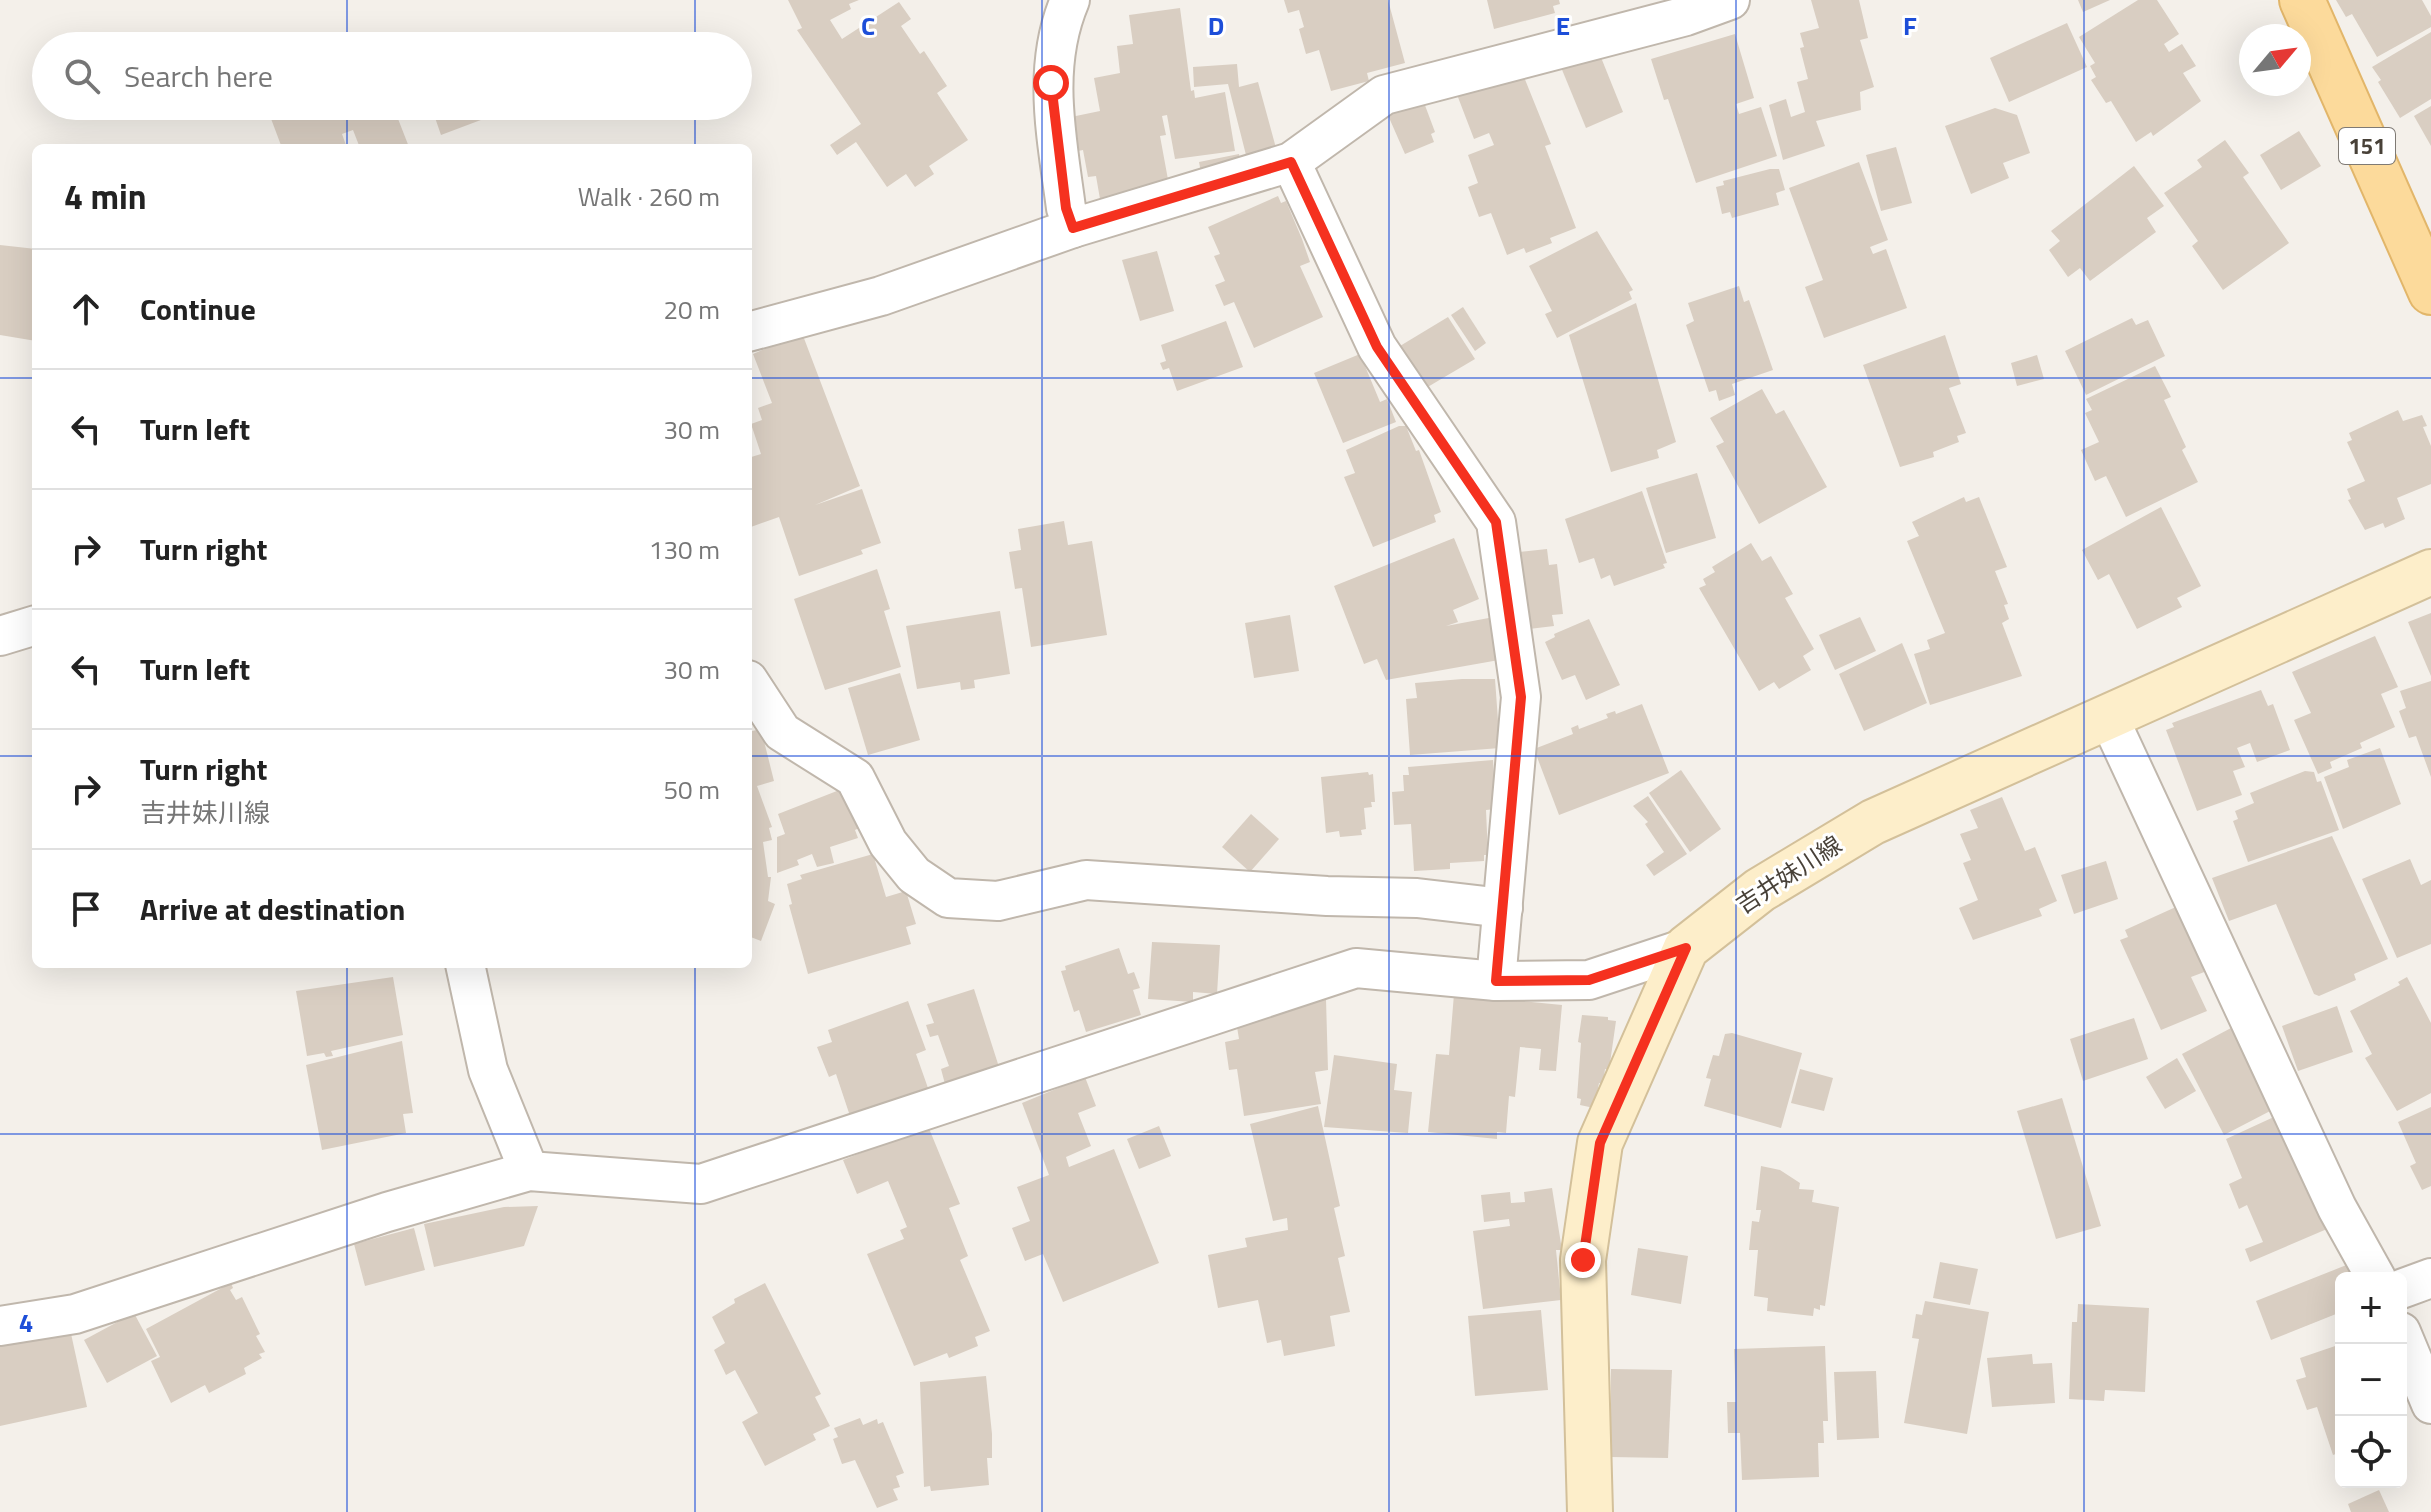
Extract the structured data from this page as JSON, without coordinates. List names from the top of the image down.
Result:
{
  "streets": {
    "main road": ["151", "吉井妹川線"]
  },
  "north": "top right",
  "page": {
    "search": "Search here",
    "heading": ["4 min", "Walk · 260 m"],
    "list": [
      ["Continue", "20 m"],
      ["Turn left", "30 m"],
      ["Turn right", "130 m"],
      ["Turn left", "30 m"],
      ["Turn right", "吉井妹川線", "50 m"],
      "Arrive at destination"
    ],
    "map_buttons": ["+", "−"]
  },
  "grid": {
    "columns": [
      "C",
      "D",
      "E",
      "F"
    ],
    "rows": ["4"]
  }
}
